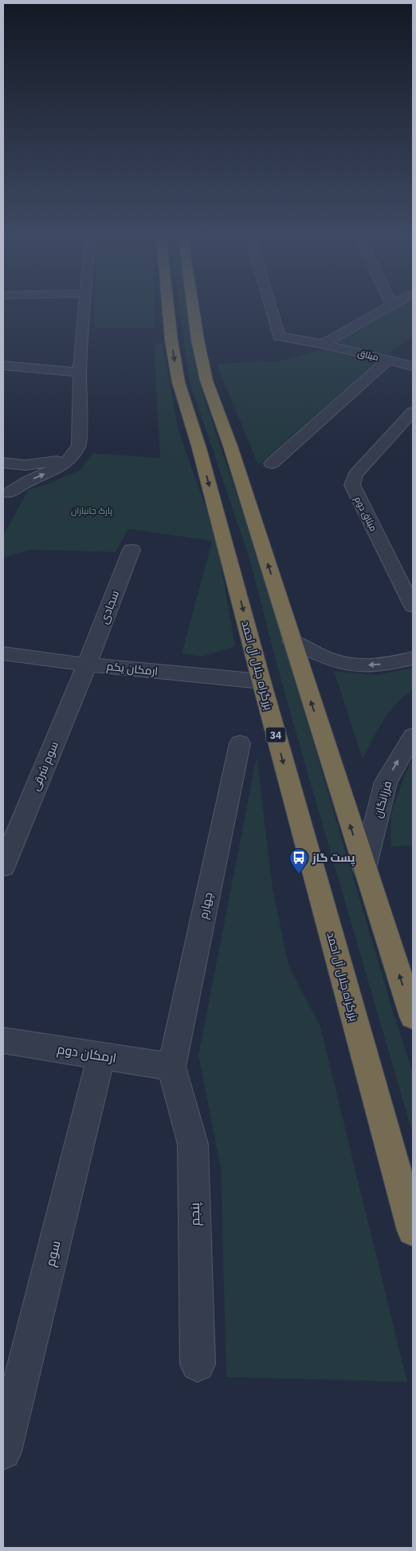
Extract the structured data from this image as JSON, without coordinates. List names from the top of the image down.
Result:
{
  "streets": {
    "highway": ["بزرگراه جلال آل احمد", "34"],
    "street": [
      "میثاق",
      "میثاق دوم",
      "سجادی",
      "ارمکان یکم",
      "سوم شرقی",
      "فرزانگان",
      "چهارم",
      "ارمکان دوم",
      "پنجم",
      "سوم"
    ]
  },
  "crossings": [
    ["سجادی", "ارمکان یکم"],
    ["سجادی", "سوم شرقی"],
    ["بزرگراه جلال آل احمد", "ارمکان یکم"],
    ["ارمکان یکم", "سوم شرقی"],
    ["چهارم", "ارمکان دوم"],
    ["چهارم", "پنجم"],
    ["ارمکان دوم", "پنجم"],
    ["ارمکان دوم", "سوم"]
  ],
  "one_way": ["فرزانگان"],
  "parks": ["پارک جانبازان"],
  "places": {
    "bus stop": ["پست گاز"]
  }
}
